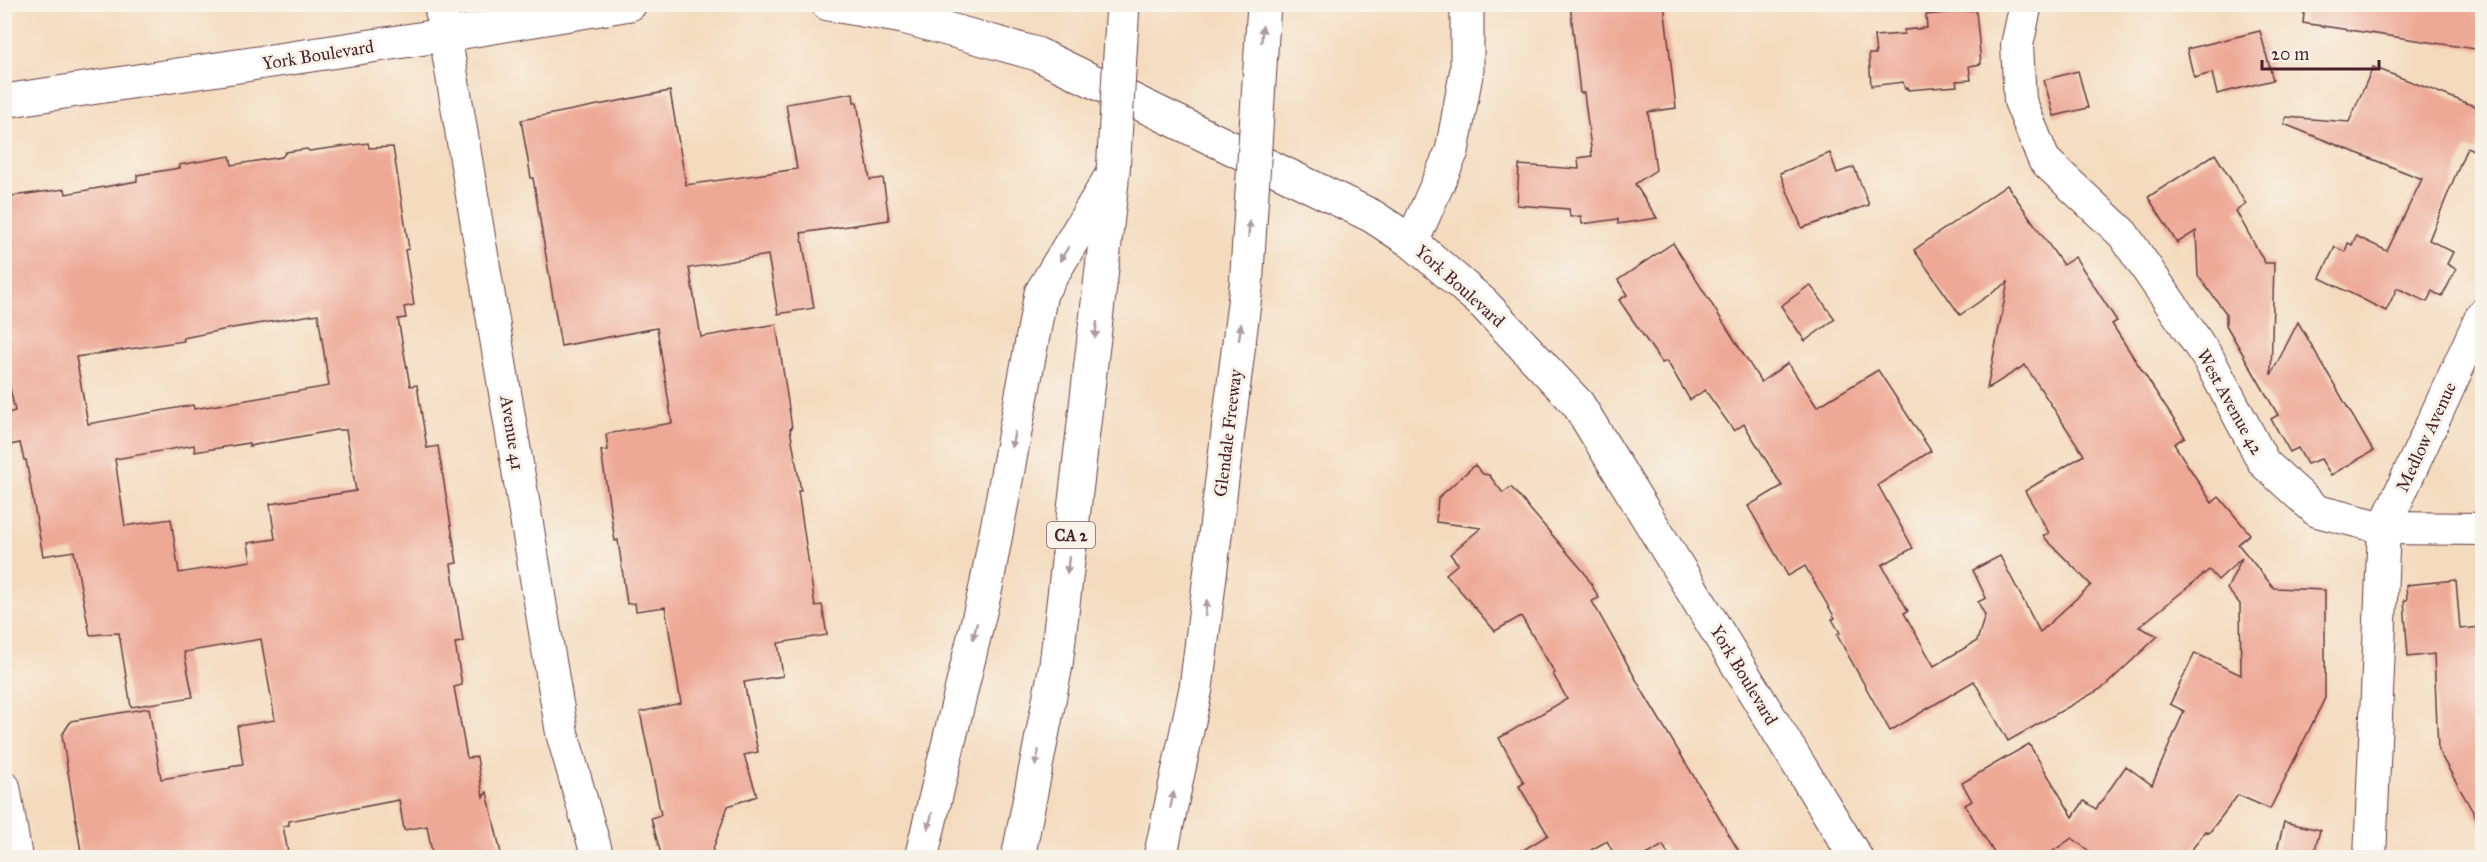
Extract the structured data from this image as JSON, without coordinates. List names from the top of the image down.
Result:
{
  "streets": {
    "main road": ["York Boulevard", "Glendale Freeway", "CA 2"],
    "street": ["West Avenue 42", "Avenue 41", "Medlow Avenue"]
  },
  "crossings": [
    ["York Boulevard", "Avenue 41"],
    ["West Avenue 42", "Medlow Avenue"]
  ],
  "scale_bar": "20 m"
}
